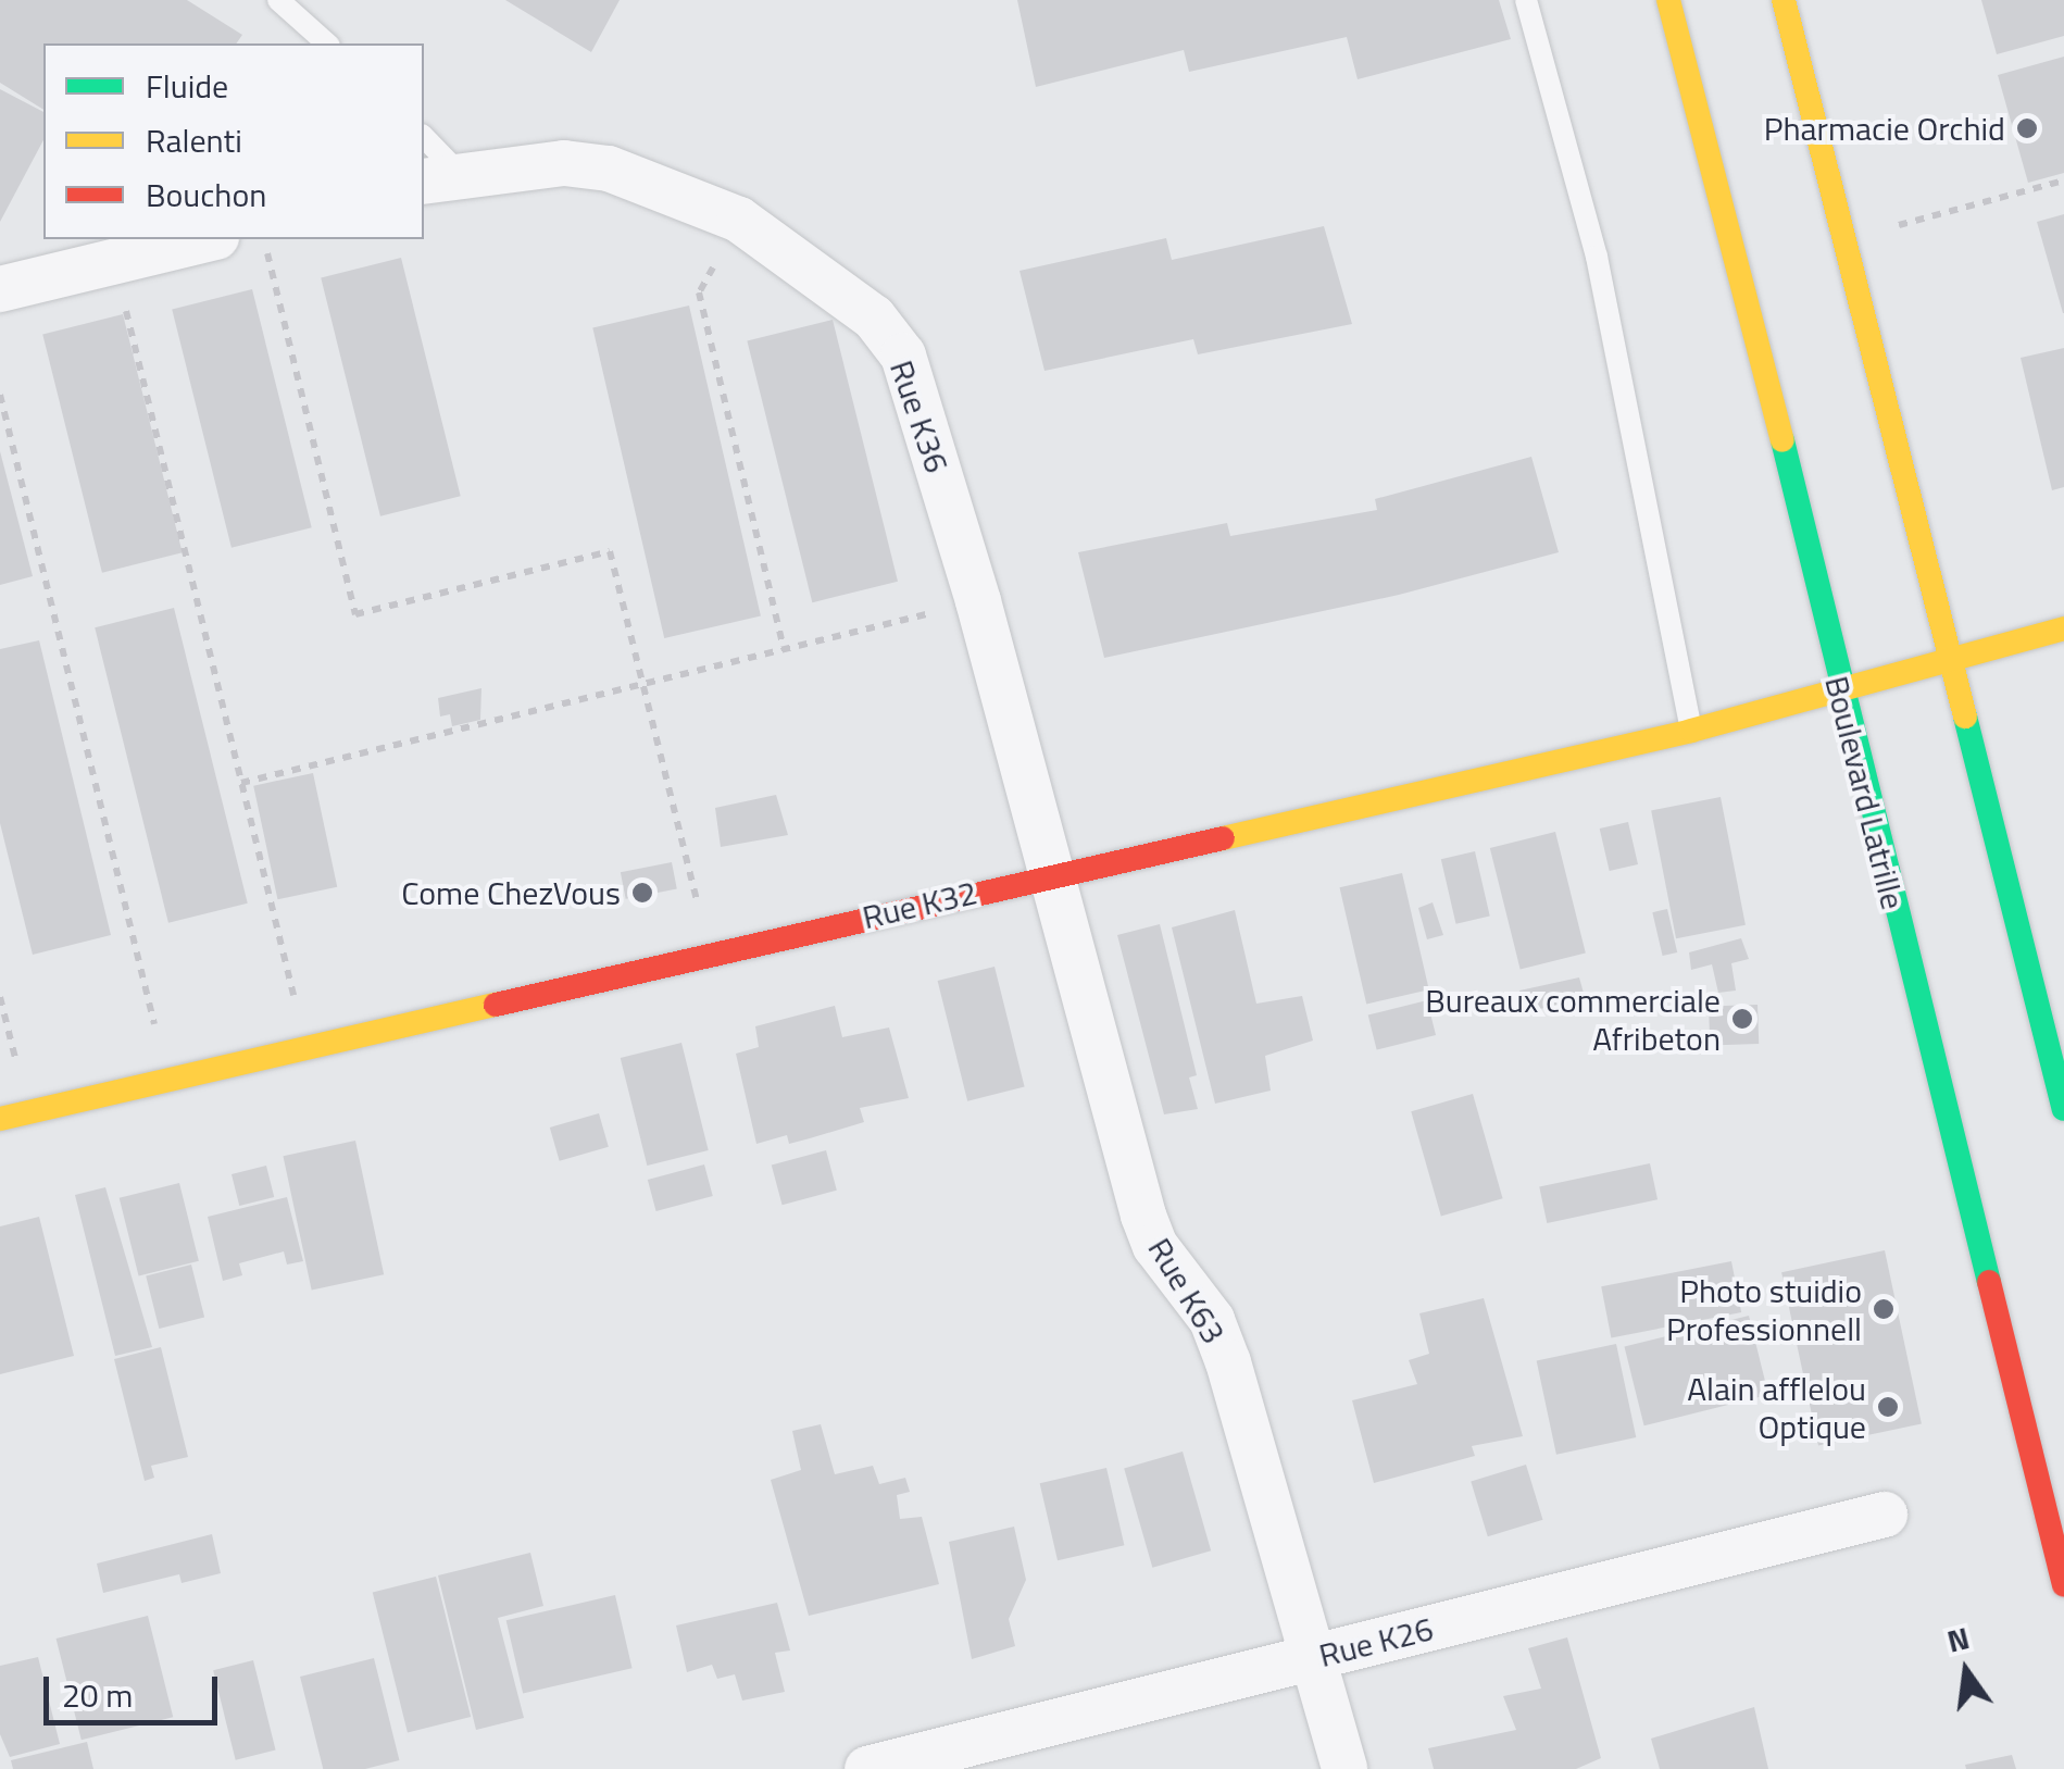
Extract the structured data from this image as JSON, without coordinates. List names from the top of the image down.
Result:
{
  "streets": {
    "main road": ["Boulevard Latrille", "Rue K32"],
    "street": ["Rue K36", "Rue K63", "Rue K26"]
  },
  "crossings": [
    ["Rue K36", "Rue K32"],
    ["Rue K36", "Rue K63"],
    ["Boulevard Latrille", "Rue K32"],
    ["Rue K32", "Rue K63"],
    ["Rue K63", "Rue K26"]
  ],
  "places": [
    "Pharmacie Orchid",
    "Come ChezVous",
    "Bureaux commerciale Afribeton",
    "Photo stuidio Professionnell",
    "Alain afflelou Optique"
  ],
  "legend": ["Fluide", "Ralenti", "Bouchon"],
  "scale_bar": "20 m",
  "north": "top"
}
